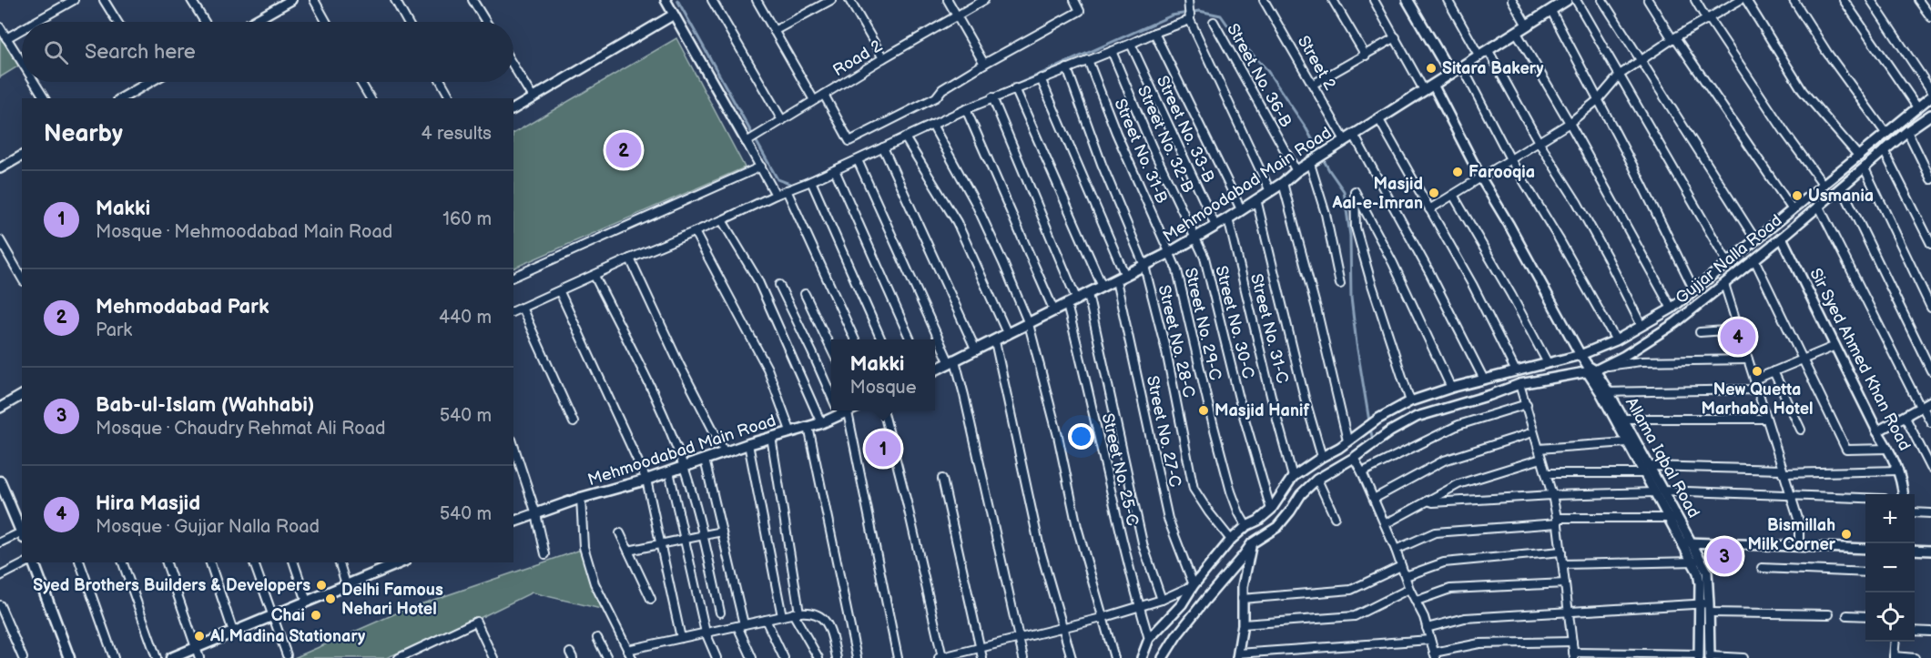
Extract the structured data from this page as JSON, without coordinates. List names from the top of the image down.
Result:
{
  "streets": {
    "main road": ["Mehmoodabad Main Road"],
    "street": [
      "Road 2",
      "Street 2",
      "Street No. 36-B",
      "Street No. 33-B",
      "Street No. 32-B",
      "Street No. 31-B",
      "Gujjar Nalla Road",
      "Street No. 30-C",
      "Street No. 29-C",
      "Street No. 31-C",
      "Street No. 28-C",
      "Sir Syed Ahmed Khan Road",
      "Street No. 27-C",
      "Allama Iqbal Road",
      "Street No. 25-C"
    ]
  },
  "crossings": [
    ["Street 2", "Mehmoodabad Main Road"],
    ["Street No. 36-B", "Mehmoodabad Main Road"],
    ["Street No. 33-B", "Mehmoodabad Main Road"],
    ["Street No. 32-B", "Mehmoodabad Main Road"],
    ["Street No. 32-B", "Street No. 30-C"],
    ["Street No. 31-B", "Mehmoodabad Main Road"],
    ["Street No. 31-B", "Street No. 29-C"],
    ["Mehmoodabad Main Road", "Street No. 30-C"],
    ["Mehmoodabad Main Road", "Street No. 29-C"],
    ["Mehmoodabad Main Road", "Street No. 31-C"],
    ["Mehmoodabad Main Road", "Street No. 28-C"],
    ["Mehmoodabad Main Road", "Street No. 27-C"],
    ["Mehmoodabad Main Road", "Allama Iqbal Road"],
    ["Mehmoodabad Main Road", "Street No. 25-C"],
    ["Gujjar Nalla Road", "Sir Syed Ahmed Khan Road"],
    ["Gujjar Nalla Road", "Allama Iqbal Road"]
  ],
  "places": [
    "Sitara Bakery",
    "Farooqia",
    "Masjid Aal-e-Imran",
    "Usmania",
    "New Quetta Marhaba Hotel",
    "Masjid Hanif",
    "Bismillah Milk Corner",
    "Syed Brothers Builders & Developers",
    "Delhi Famous Nehari Hotel",
    "Chai",
    "Al Madina Stationary"
  ],
  "page": {
    "search": "Search here",
    "heading": ["Nearby", "4 results"],
    "pins": [
      "2",
      "4",
      "1",
      "3"
    ],
    "list": [
      {
        "mark": "1",
        "name": "Makki",
        "note": "Mosque · Mehmoodabad Main Road",
        "value": "160 m"
      },
      {
        "mark": "2",
        "name": "Mehmodabad Park",
        "note": "Park",
        "value": "440 m"
      },
      {
        "mark": "3",
        "name": "Bab-ul-Islam (Wahhabi)",
        "note": "Mosque · Chaudry Rehmat Ali Road",
        "value": "540 m"
      },
      {
        "mark": "4",
        "name": "Hira Masjid",
        "note": "Mosque · Gujjar Nalla Road",
        "value": "540 m"
      }
    ],
    "popup": ["Makki", "Mosque"],
    "map_buttons": ["+", "−"]
  }
}
